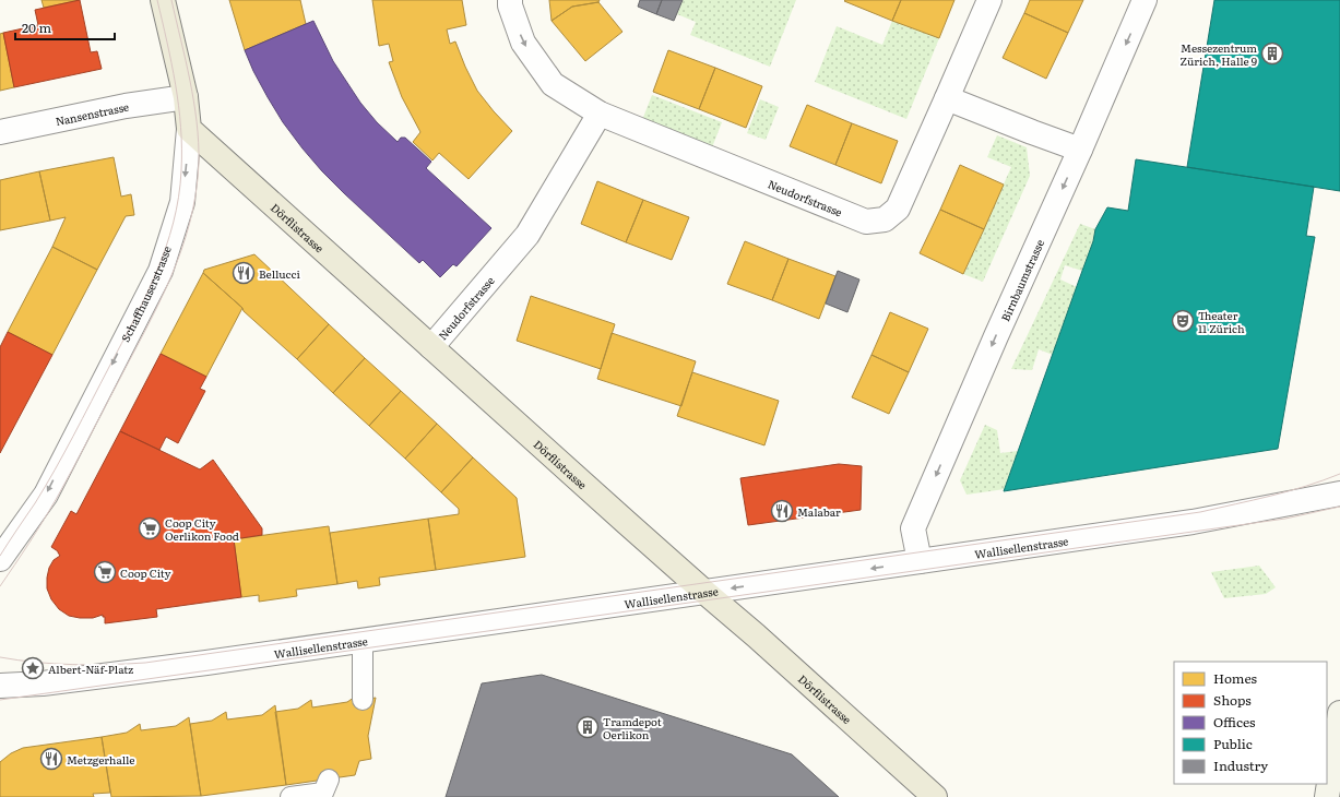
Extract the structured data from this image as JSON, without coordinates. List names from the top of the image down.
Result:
{
  "streets": {
    "main road": ["Dörflistrasse", "Schaffhauserstrasse"],
    "street": [
      "Nansenstrasse",
      "Neudorfstrasse",
      "Birnbaumstrasse",
      "Wallisellenstrasse"
    ]
  },
  "crossings": [
    ["Nansenstrasse", "Schaffhauserstrasse"],
    ["Neudorfstrasse", "Dörflistrasse"],
    ["Dörflistrasse", "Schaffhauserstrasse"],
    ["Dörflistrasse", "Wallisellenstrasse"],
    ["Birnbaumstrasse", "Wallisellenstrasse"]
  ],
  "one_way": ["Birnbaumstrasse", "Schaffhauserstrasse"],
  "places": {
    "building": ["Messezentrum Zürich, Halle 9", "Tramdepot Oerlikon"],
    "restaurant": ["Bellucci", "Malabar", "Metzgerhalle"],
    "theatre": ["Theater 11 Zürich"],
    "supermarket": ["Coop City Oerlikon Food", "Coop City"],
    "place": ["Albert-Näf-Platz"]
  },
  "legend": [
    "Homes",
    "Shops",
    "Offices",
    "Public",
    "Industry"
  ],
  "scale_bar": "20 m"
}
